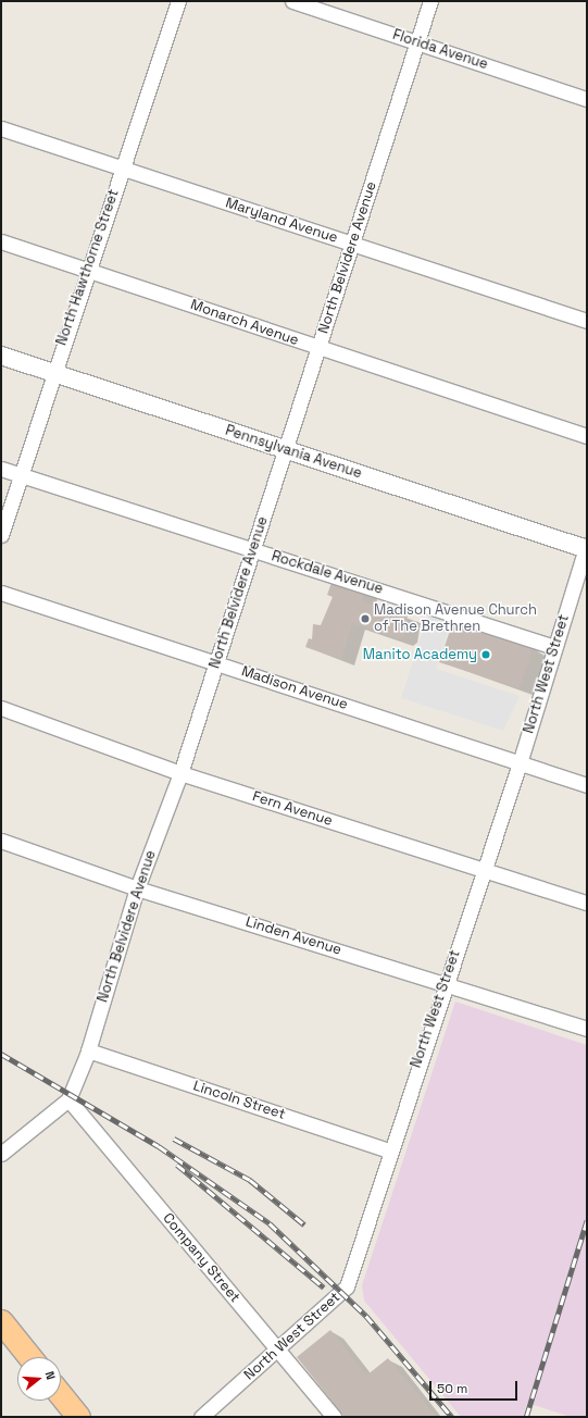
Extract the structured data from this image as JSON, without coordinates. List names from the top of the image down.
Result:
{
  "streets": {
    "street": [
      "Florida Avenue",
      "Maryland Avenue",
      "North Belvidere Avenue",
      "North Hawthorne Street",
      "Monarch Avenue",
      "Pennsylvania Avenue",
      "Rockdale Avenue",
      "North West Street",
      "Madison Avenue",
      "Fern Avenue",
      "Linden Avenue",
      "Lincoln Street",
      "Company Street"
    ]
  },
  "crossings": [
    ["Florida Avenue", "North Belvidere Avenue"],
    ["Maryland Avenue", "North Belvidere Avenue"],
    ["Maryland Avenue", "North Hawthorne Street"],
    ["North Belvidere Avenue", "Monarch Avenue"],
    ["North Belvidere Avenue", "Pennsylvania Avenue"],
    ["North Belvidere Avenue", "Rockdale Avenue"],
    ["North Belvidere Avenue", "Madison Avenue"],
    ["North Belvidere Avenue", "Fern Avenue"],
    ["North Belvidere Avenue", "Linden Avenue"],
    ["North Belvidere Avenue", "Lincoln Street"],
    ["North Belvidere Avenue", "Company Street"],
    ["North Hawthorne Street", "Monarch Avenue"],
    ["North Hawthorne Street", "Pennsylvania Avenue"],
    ["North Hawthorne Street", "Rockdale Avenue"],
    ["Pennsylvania Avenue", "North West Street"],
    ["Rockdale Avenue", "North West Street"],
    ["North West Street", "Madison Avenue"],
    ["North West Street", "Fern Avenue"],
    ["North West Street", "Linden Avenue"],
    ["North West Street", "Lincoln Street"],
    ["North West Street", "Company Street"]
  ],
  "places": ["Madison Avenue Church of The Brethren", "Manito Academy"],
  "scale_bar": "50 m",
  "north": "right"
}
